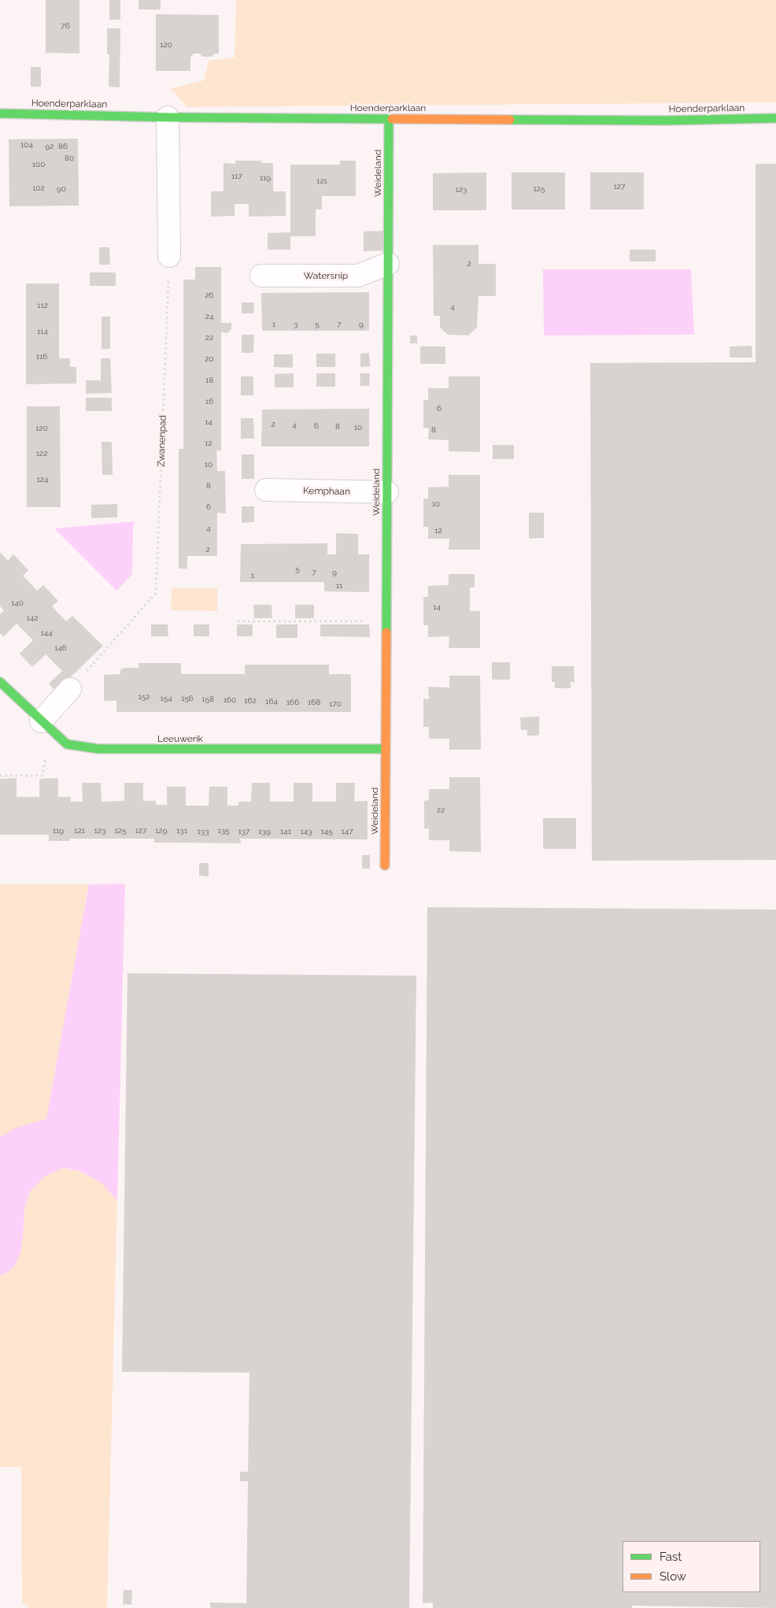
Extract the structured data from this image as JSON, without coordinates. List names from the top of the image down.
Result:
{
  "streets": {
    "street": [
      "Hoenderparklaan",
      "Weideland",
      "Watersnip",
      "Kemphaan",
      "Leeuwerik"
    ],
    "path": ["Zwanenpad"]
  },
  "crossings": [
    ["Hoenderparklaan", "Weideland"],
    ["Weideland", "Watersnip"],
    ["Weideland", "Kemphaan"],
    ["Weideland", "Leeuwerik"]
  ],
  "house_numbers": [
    "76",
    "120",
    "104",
    "92",
    "86",
    "80",
    "100",
    "117",
    "119",
    "121",
    "127",
    "102",
    "90",
    "125",
    "123",
    "2",
    "26",
    "112",
    "4",
    "24",
    "1",
    "3",
    "5",
    "7",
    "9",
    "114",
    "22",
    "116",
    "20",
    "18",
    "16",
    "6",
    "14",
    "2",
    "4",
    "6",
    "8",
    "10",
    "120",
    "8",
    "12",
    "122",
    "10",
    "124",
    "8",
    "10",
    "6",
    "4",
    "12",
    "2",
    "5",
    "7",
    "9",
    "1",
    "11",
    "140",
    "14",
    "142",
    "144",
    "146",
    "152",
    "154",
    "156",
    "158",
    "160",
    "162",
    "164",
    "166",
    "168",
    "170",
    "22",
    "119",
    "121",
    "123",
    "125",
    "127",
    "129",
    "131",
    "135",
    "133",
    "137",
    "139",
    "141",
    "143",
    "145",
    "147"
  ],
  "legend": ["Fast", "Slow"]
}
